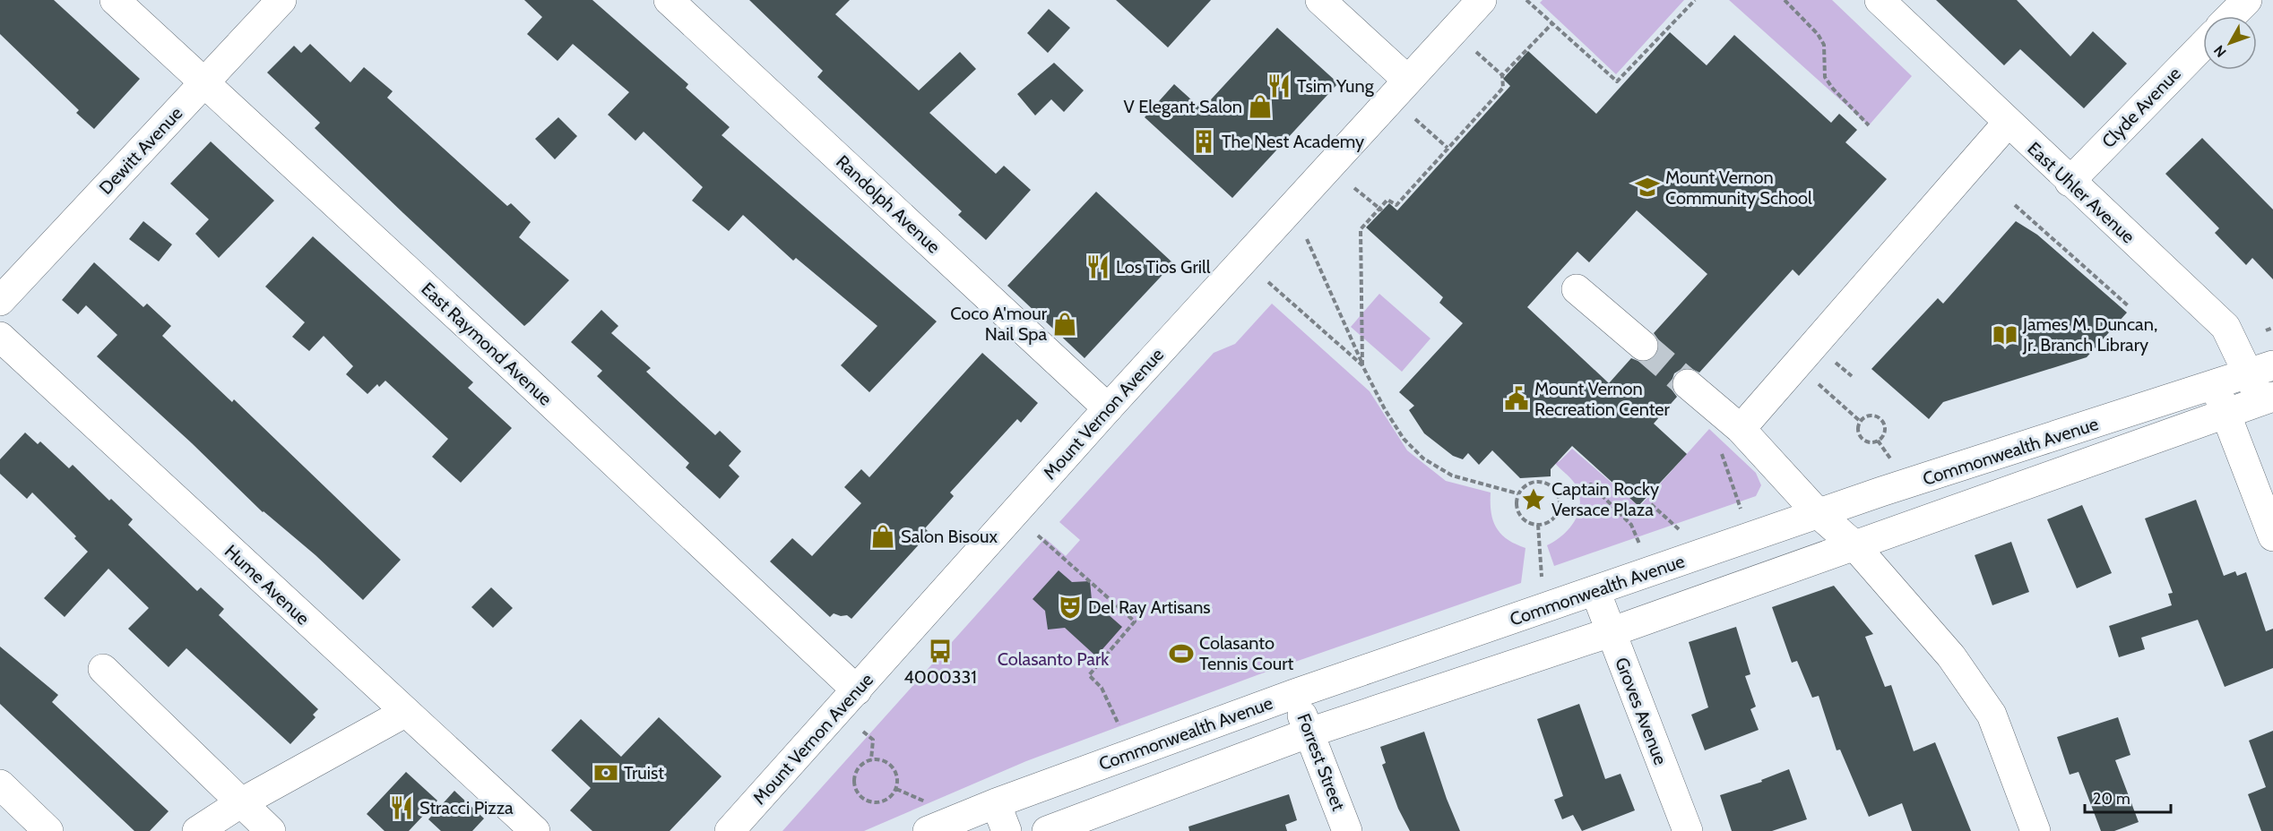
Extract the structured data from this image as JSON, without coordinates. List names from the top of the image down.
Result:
{
  "streets": {
    "street": [
      "Clyde Avenue",
      "Dewitt Avenue",
      "East Uhler Avenue",
      "Randolph Avenue",
      "East Raymond Avenue",
      "Mount Vernon Avenue",
      "Commonwealth Avenue",
      "Hume Avenue",
      "Groves Avenue",
      "Forrest Street"
    ]
  },
  "crossings": [
    ["Clyde Avenue", "East Uhler Avenue"],
    ["Dewitt Avenue", "East Raymond Avenue"],
    ["East Uhler Avenue", "Commonwealth Avenue"],
    ["Randolph Avenue", "Mount Vernon Avenue"],
    ["East Raymond Avenue", "Mount Vernon Avenue"],
    ["Commonwealth Avenue", "Groves Avenue"],
    ["Commonwealth Avenue", "Forrest Street"]
  ],
  "parks": ["Colasanto Park"],
  "places": {
    "restaurant": ["Tsim Yung", "Los Tios Grill", "Stracci Pizza"],
    "shop": ["V Elegant Salon", "Coco A'mour Nail Spa", "Salon Bisoux"],
    "building": ["The Nest Academy"],
    "school or university": ["Mount Vernon Community School"],
    "library": ["James M. Duncan, Jr. Branch Library"],
    "public building": ["Mount Vernon Recreation Center"],
    "place": ["Captain Rocky Versace Plaza"],
    "theatre": ["Del Ray Artisans"],
    "bus stop": ["4000331"],
    "sports": ["Colasanto Tennis Court"],
    "bank": ["Truist"]
  },
  "scale_bar": "20 m",
  "north": "bottom left"
}
